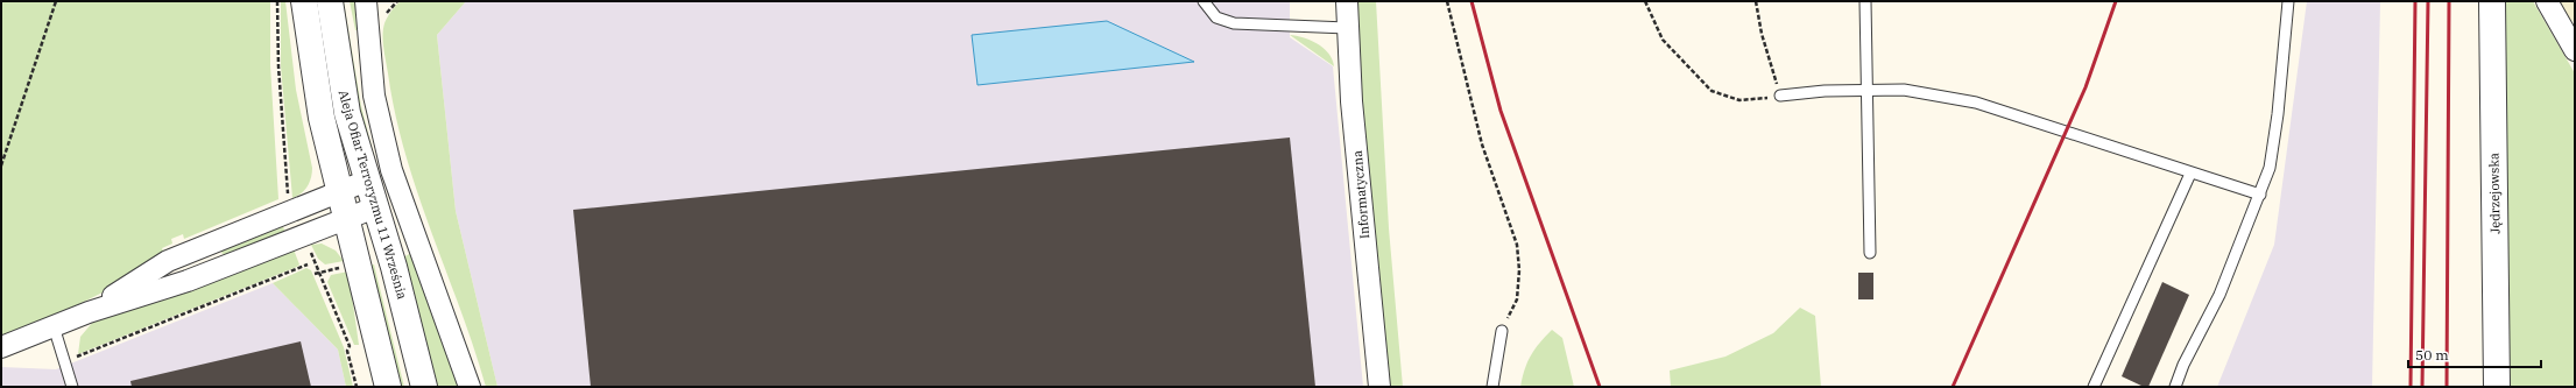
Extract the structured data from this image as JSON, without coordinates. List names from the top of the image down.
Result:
{
  "streets": {
    "street": ["Jędrzejowska", "Aleja Ofiar Terroryzmu 11 Września", "Informatyczna"]
  },
  "scale_bar": "50 m"
}
